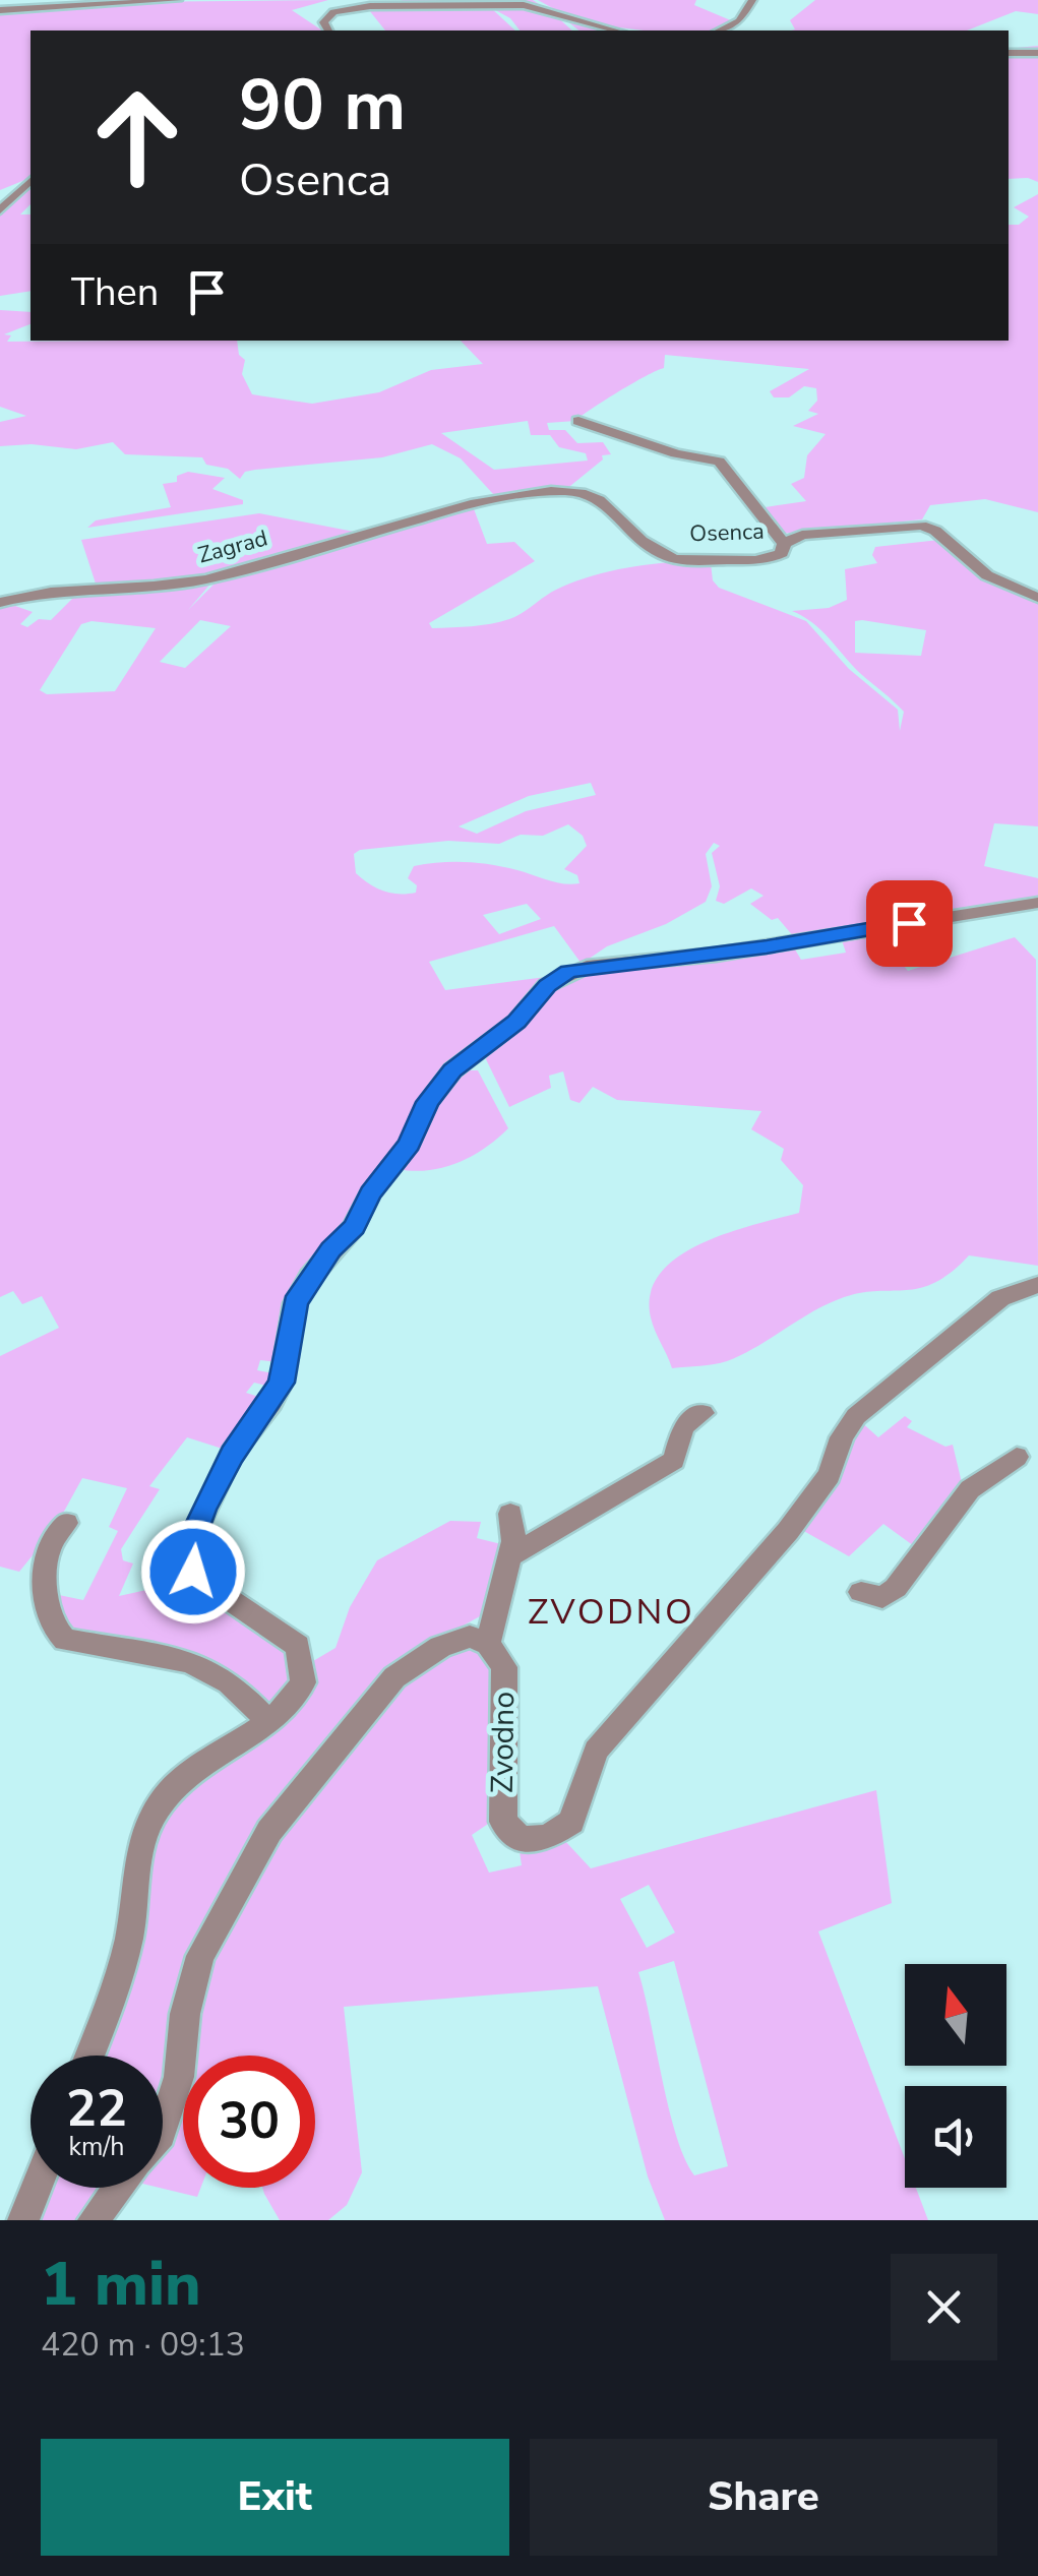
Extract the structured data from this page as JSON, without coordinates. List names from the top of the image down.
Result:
{
  "streets": {
    "street": ["Osenca", "Zagrad", "Zvodno"]
  },
  "crossings": [
    ["Osenca", "Zagrad"]
  ],
  "districts": ["ZVODNO"],
  "north": "top",
  "page": {
    "turn": ["90 m", "Osenca"],
    "then": "Then",
    "speed": "22 km/h",
    "limit": "30",
    "heading": ["1 min", "420 m · 09:13"],
    "buttons": ["Exit", "Share"]
  }
}
